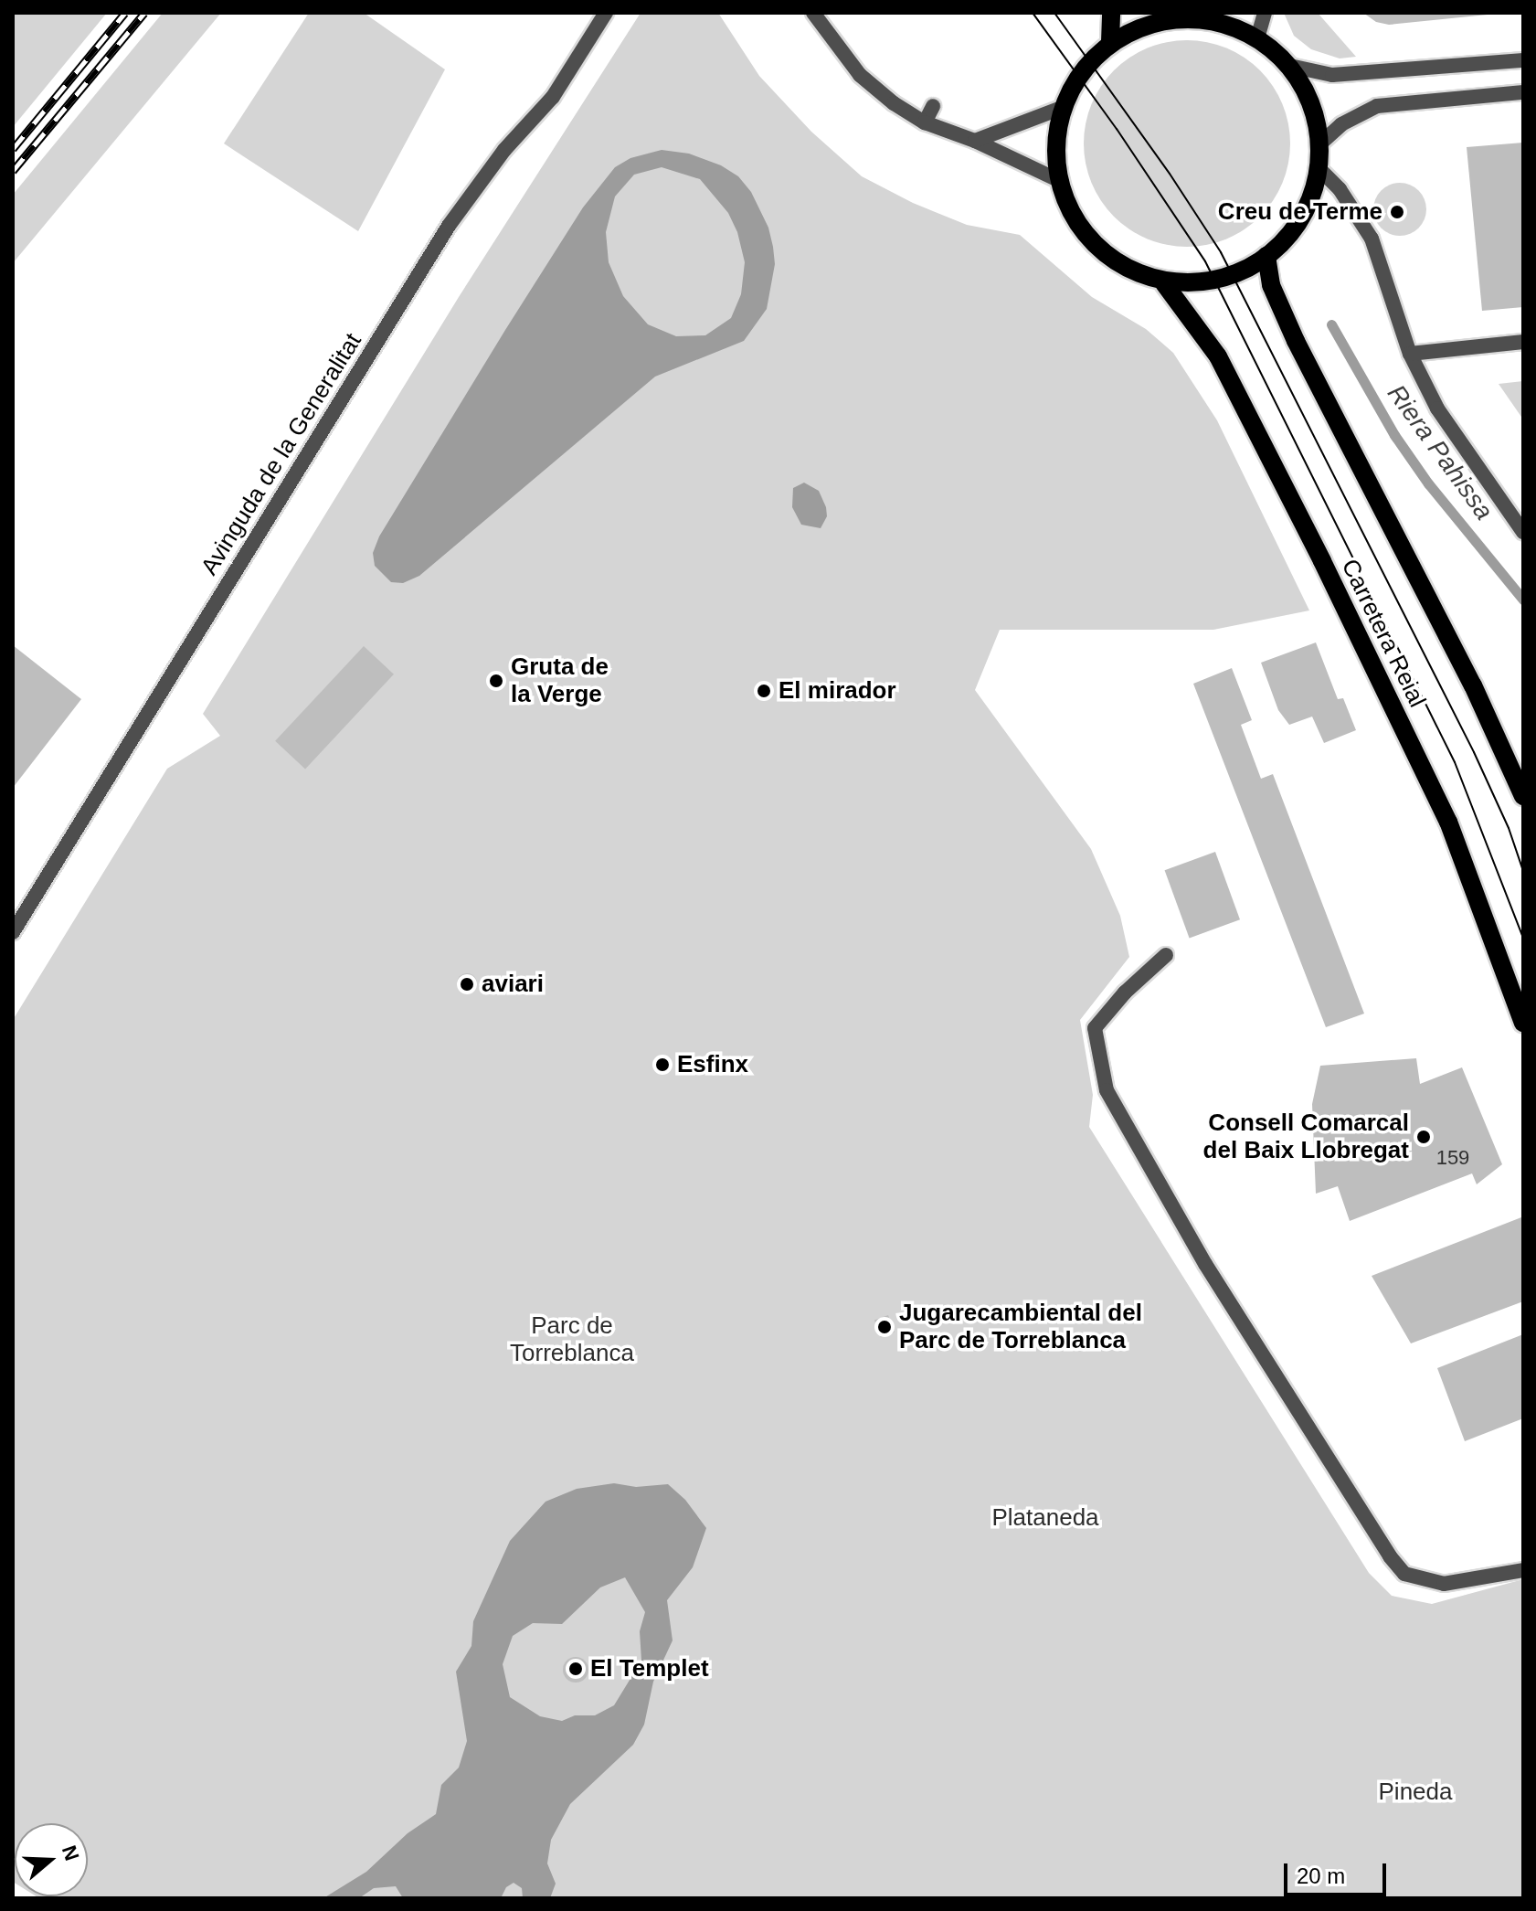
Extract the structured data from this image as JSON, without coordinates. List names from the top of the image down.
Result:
{
  "streets": {
    "main road": ["Carretera Reial"],
    "street": ["Avinguda de la Generalitat"]
  },
  "water": ["Riera Pahissa"],
  "parks": ["Parc de Torreblanca", "Plataneda", "Pineda"],
  "places": [
    "Creu de Terme",
    "Gruta de la Verge",
    "El mirador",
    "aviari",
    "Esfinx",
    "Consell Comarcal del Baix Llobregat",
    "Jugarecambiental del Parc de Torreblanca",
    "El Templet"
  ],
  "house_numbers": ["159"],
  "scale_bar": "20 m",
  "north": "right"
}
